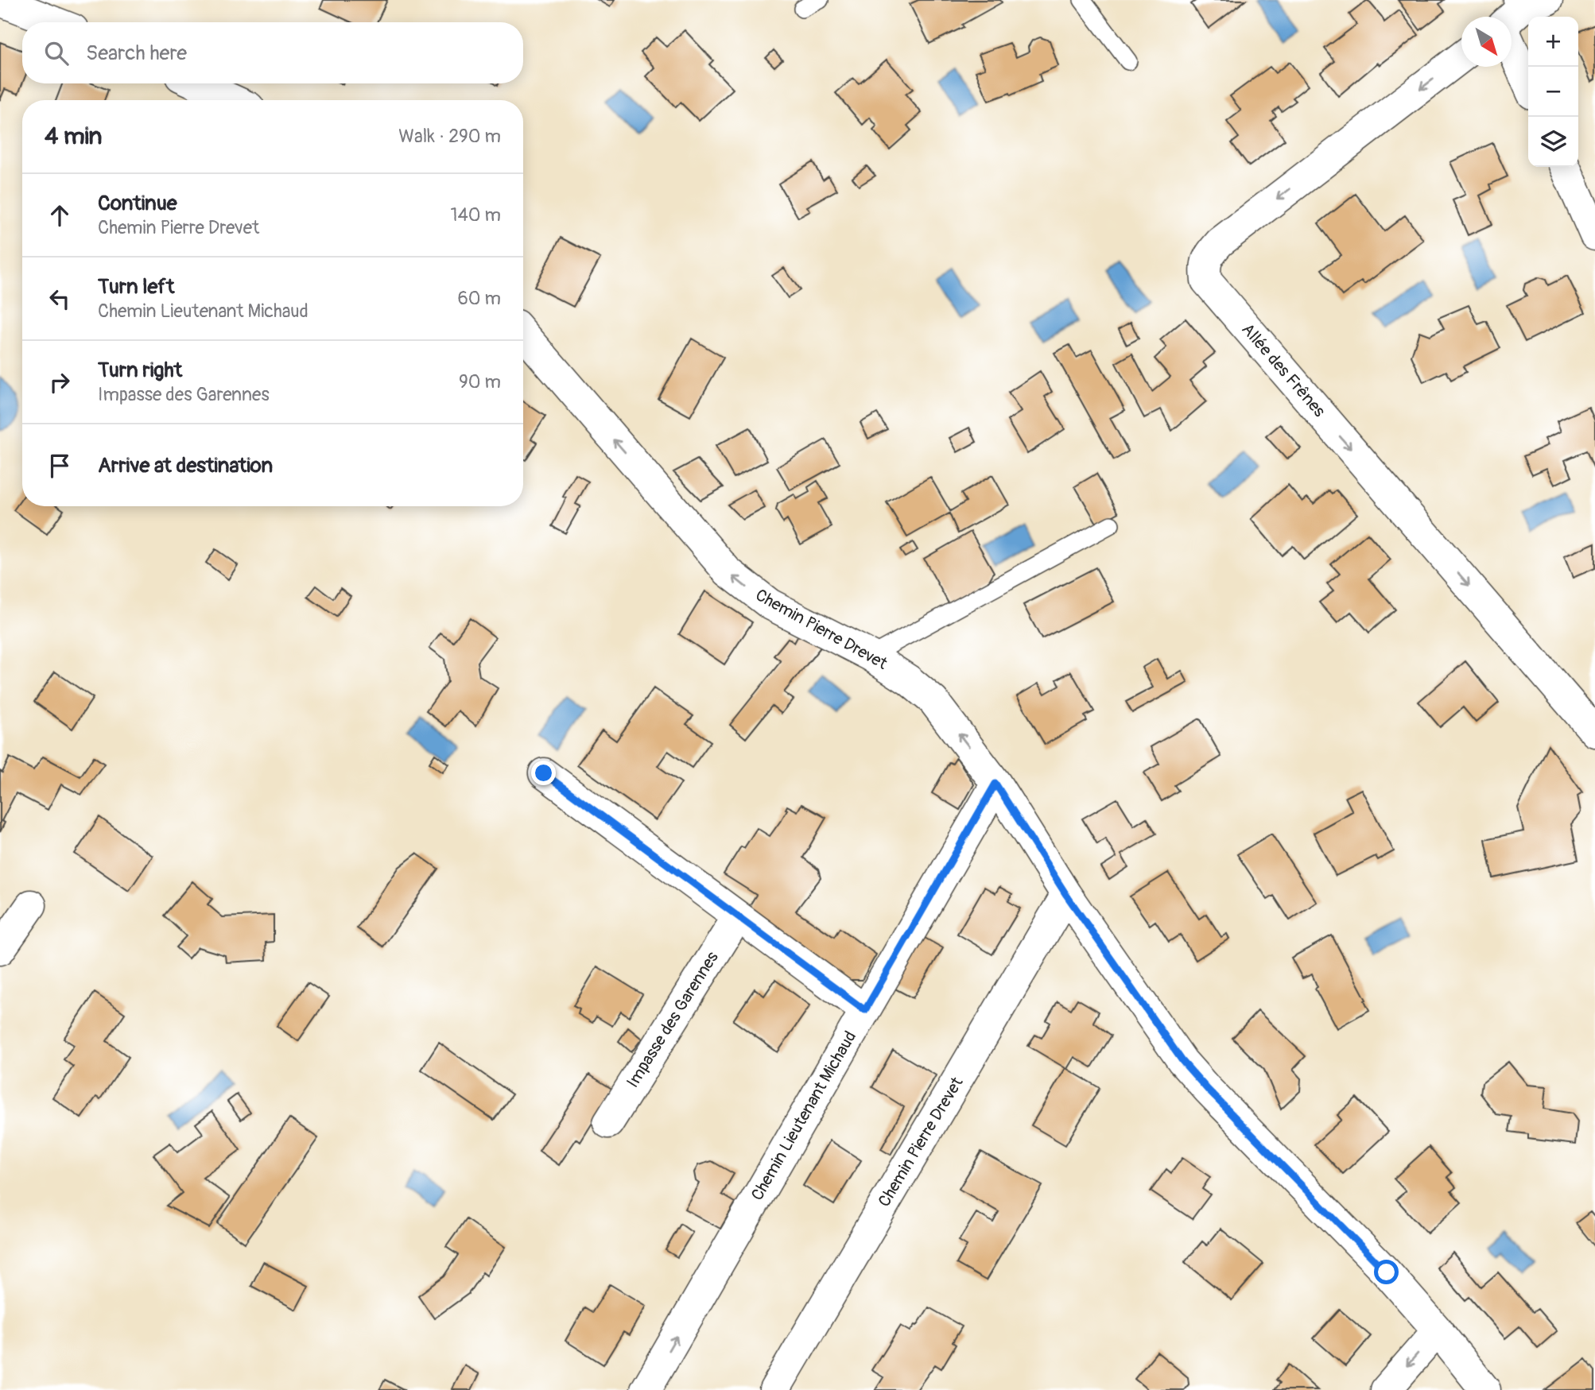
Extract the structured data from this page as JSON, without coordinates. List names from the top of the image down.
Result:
{
  "streets": {
    "street": [
      "Allée des Frênes",
      "Chemin Pierre Drevet",
      "Impasse des Garennes",
      "Chemin Lieutenant Michaud"
    ]
  },
  "crossings": [
    ["Chemin Pierre Drevet", "Chemin Lieutenant Michaud"]
  ],
  "one_way": ["Chemin Lieutenant Michaud"],
  "north": "bottom right",
  "page": {
    "map_buttons": ["+", "−"],
    "search": "Search here",
    "heading": ["4 min", "Walk · 290 m"],
    "list": [
      ["Continue", "Chemin Pierre Drevet", "140 m"],
      ["Turn left", "Chemin Lieutenant Michaud", "60 m"],
      ["Turn right", "Impasse des Garennes", "90 m"],
      "Arrive at destination"
    ]
  }
}
